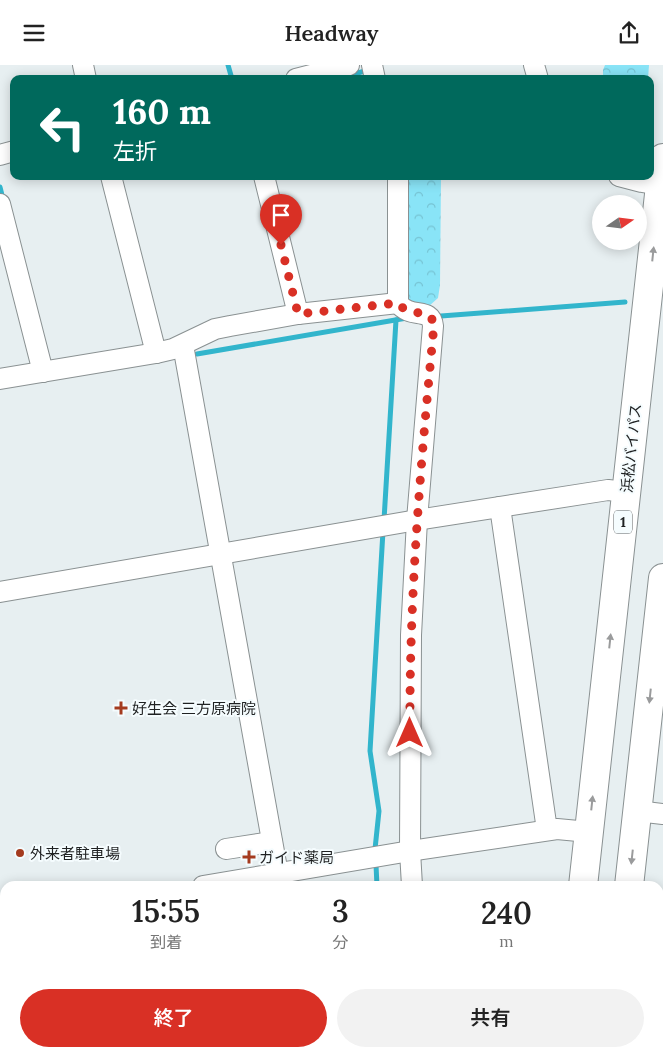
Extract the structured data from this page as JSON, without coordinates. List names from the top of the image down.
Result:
{
  "streets": {
    "highway": ["浜松バイパス", "1"]
  },
  "places": {
    "health": ["好生会 三方原病院", "ガイド薬局"],
    "other": ["外来者駐車場"]
  },
  "north": "right",
  "page": {
    "header": "Headway",
    "turn": ["160 m", "左折"],
    "eta": [
      "15:55",
      "到着",
      "3",
      "分",
      "240",
      "m"
    ],
    "buttons": ["終了", "共有"]
  }
}
